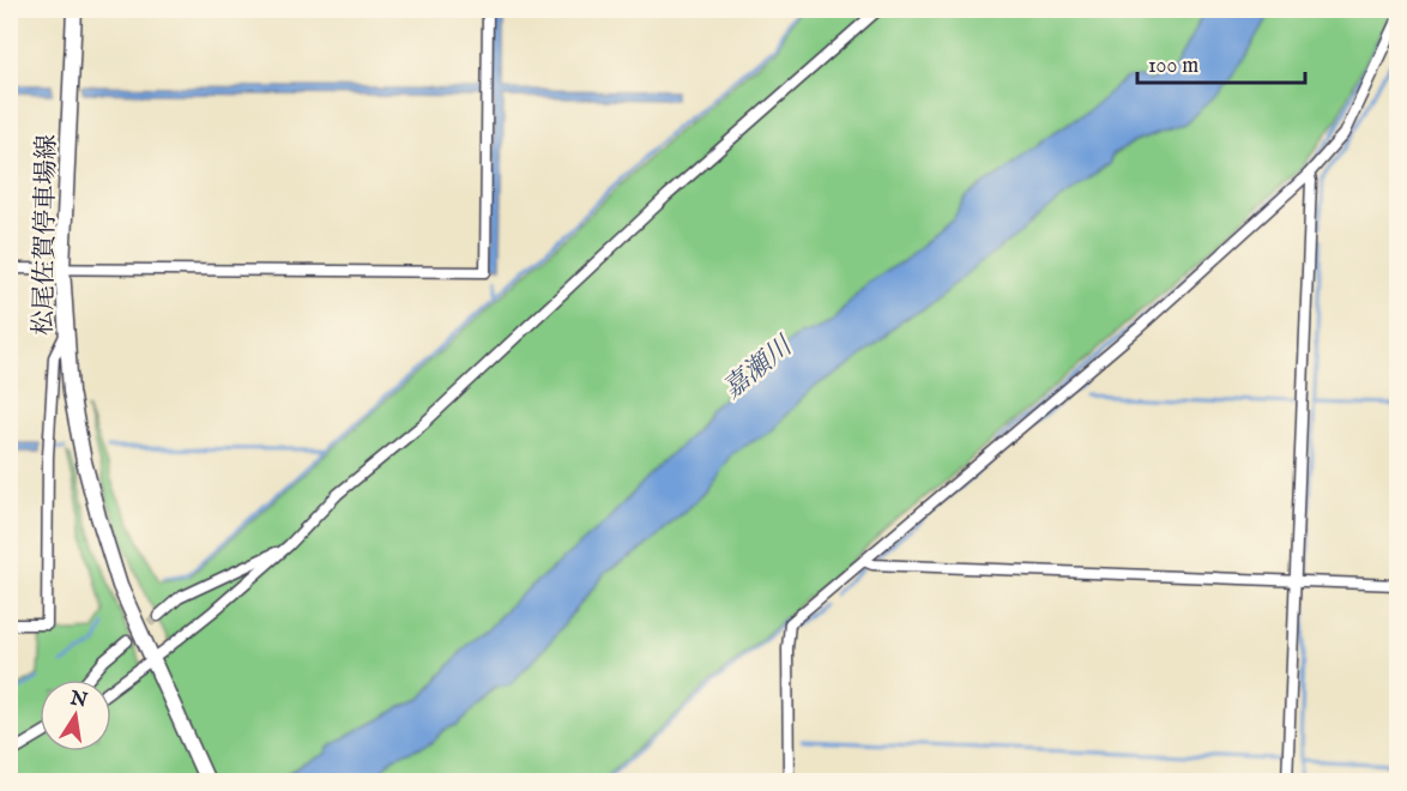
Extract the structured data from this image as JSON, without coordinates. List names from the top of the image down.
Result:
{
  "streets": {
    "main road": ["松尾佐賀停車場線"]
  },
  "water": ["嘉瀬川"],
  "scale_bar": "100 m",
  "north": "top"
}
